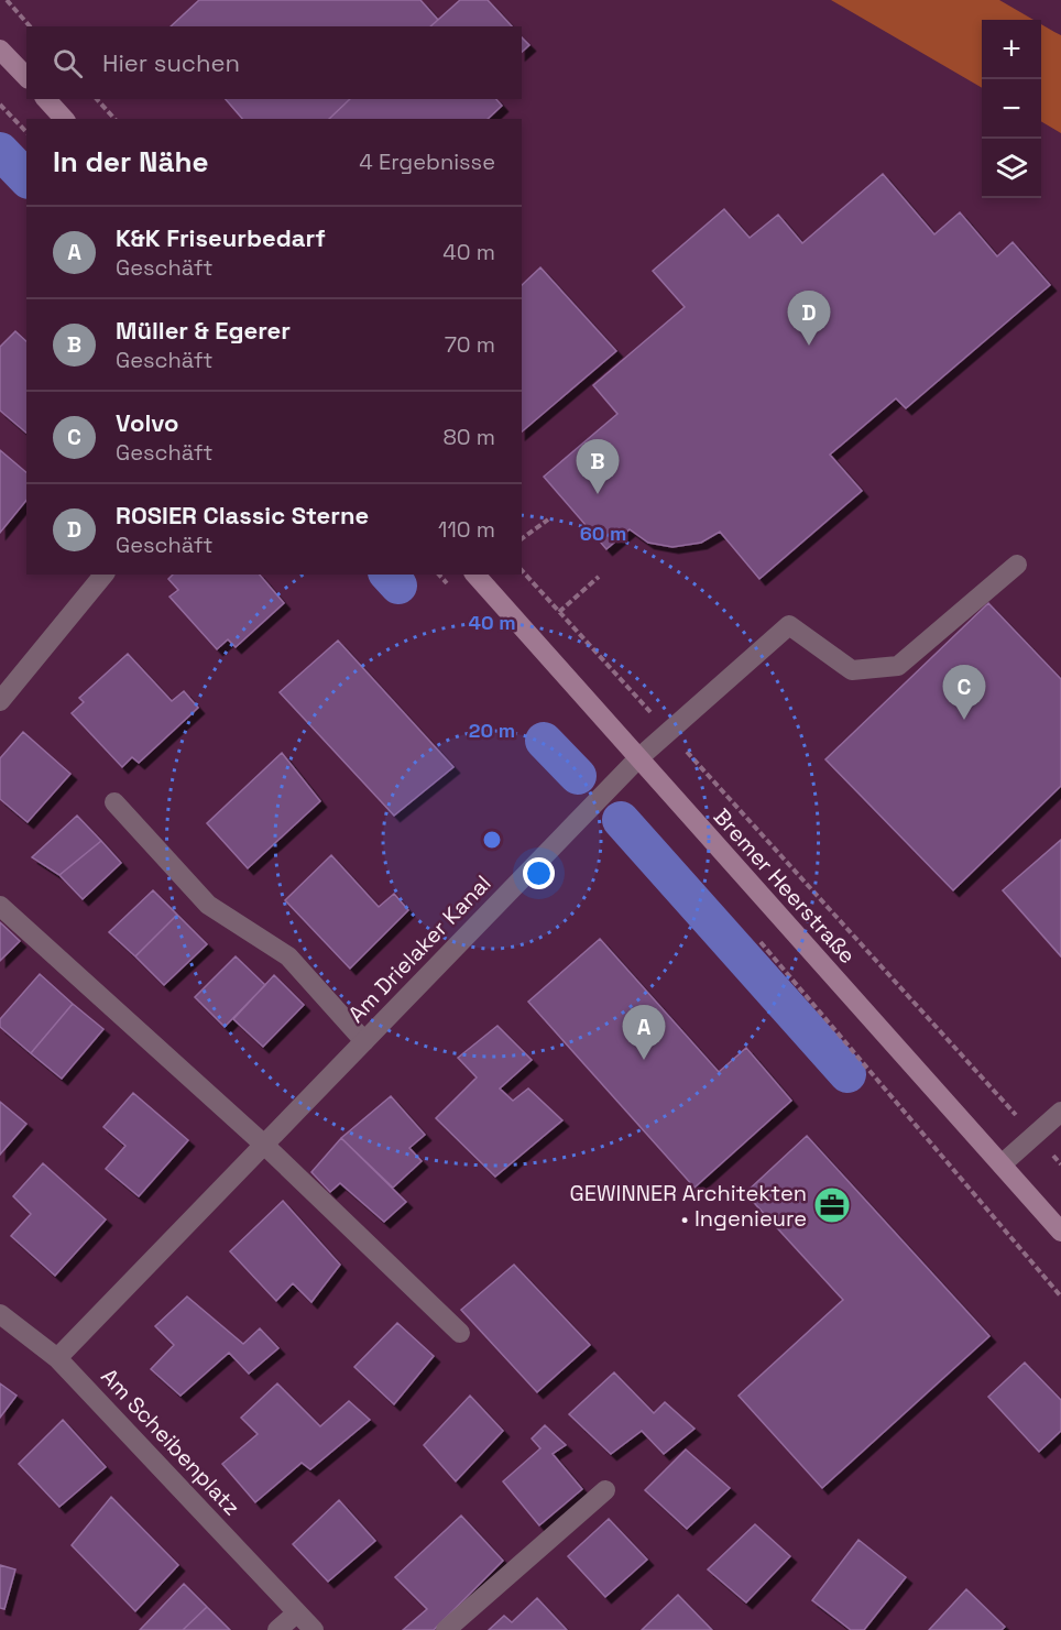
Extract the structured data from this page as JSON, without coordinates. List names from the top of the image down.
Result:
{
  "streets": {
    "street": ["Bremer Heerstraße", "Am Drielaker Kanal", "Am Scheibenplatz"]
  },
  "crossings": [
    ["Bremer Heerstraße", "Am Drielaker Kanal"],
    ["Am Drielaker Kanal", "Am Scheibenplatz"]
  ],
  "places": {
    "office": ["GEWINNER Architekten • Ingenieure"]
  },
  "page": {
    "map_buttons": ["+", "−"],
    "search": "Hier suchen",
    "heading": ["In der Nähe", "4 Ergebnisse"],
    "list": [
      {
        "mark": "A",
        "name": "K&K Friseurbedarf",
        "note": "Geschäft",
        "value": "40 m"
      },
      {
        "mark": "B",
        "name": "Müller & Egerer",
        "note": "Geschäft",
        "value": "70 m"
      },
      {
        "mark": "C",
        "name": "Volvo",
        "note": "Geschäft",
        "value": "80 m"
      },
      {
        "mark": "D",
        "name": "ROSIER Classic Sterne",
        "note": "Geschäft",
        "value": "110 m"
      }
    ],
    "pins": [
      "D",
      "B",
      "C",
      "A"
    ]
  },
  "rings": ["60 m", "40 m", "20 m"]
}
